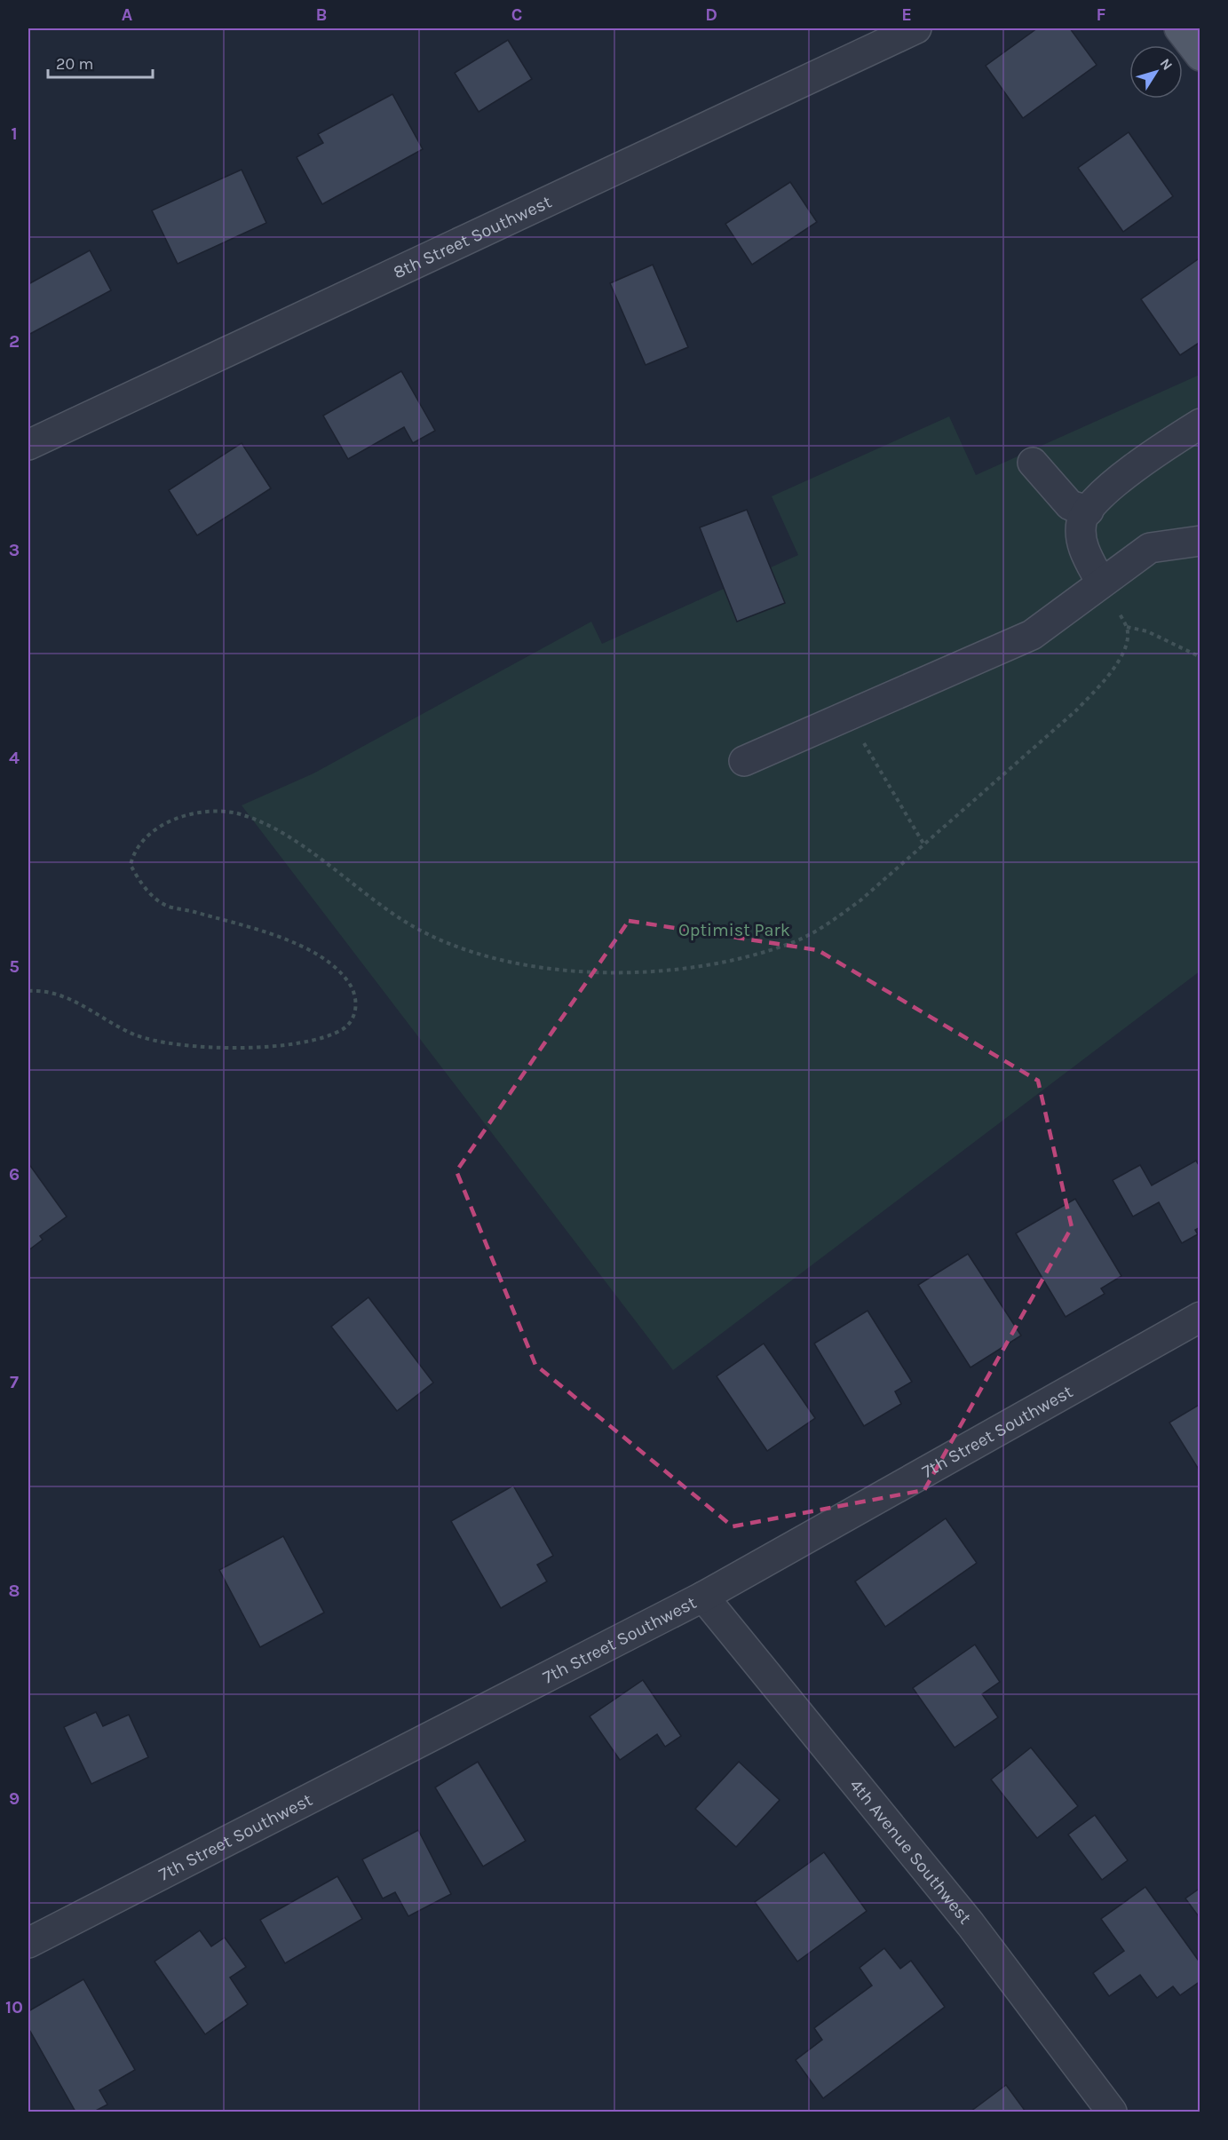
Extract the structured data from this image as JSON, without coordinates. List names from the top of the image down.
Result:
{
  "streets": {
    "street": ["8th Street Southwest", "7th Street Southwest", "4th Avenue Southwest"]
  },
  "crossings": [
    ["7th Street Southwest", "4th Avenue Southwest"]
  ],
  "parks": ["Optimist Park"],
  "scale_bar": "20 m",
  "north": "top right",
  "grid": {
    "columns": [
      "A",
      "B",
      "C",
      "D",
      "E",
      "F"
    ],
    "rows": [
      "1",
      "2",
      "3",
      "4",
      "5",
      "6",
      "7",
      "8",
      "9",
      "10"
    ]
  }
}
